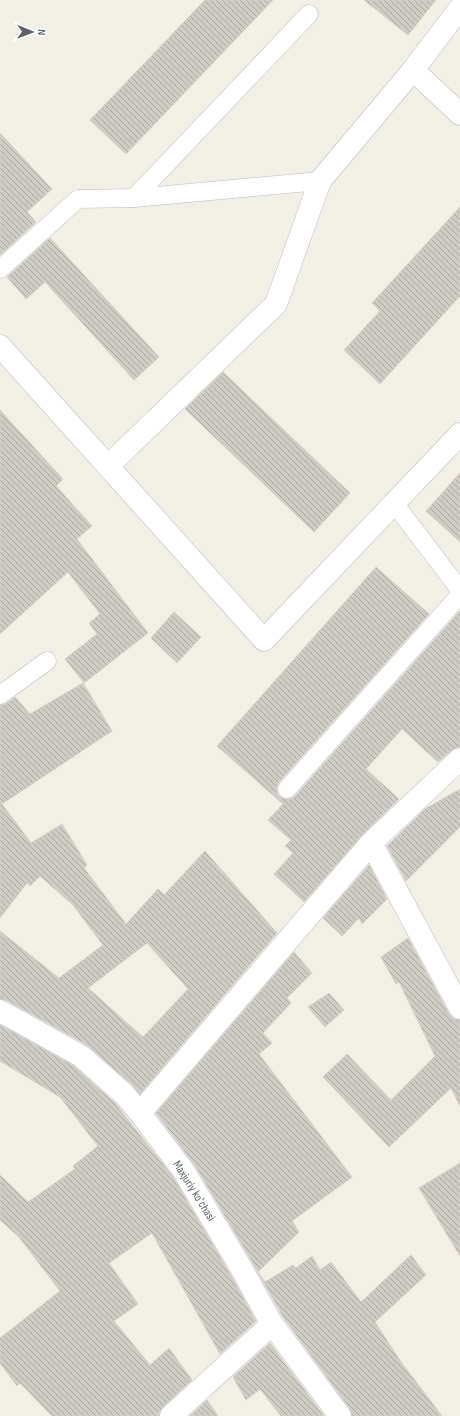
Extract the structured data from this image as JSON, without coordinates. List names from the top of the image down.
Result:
{
  "streets": {
    "street": ["Maxjuriy koʻchasi"]
  },
  "north": "right"
}
